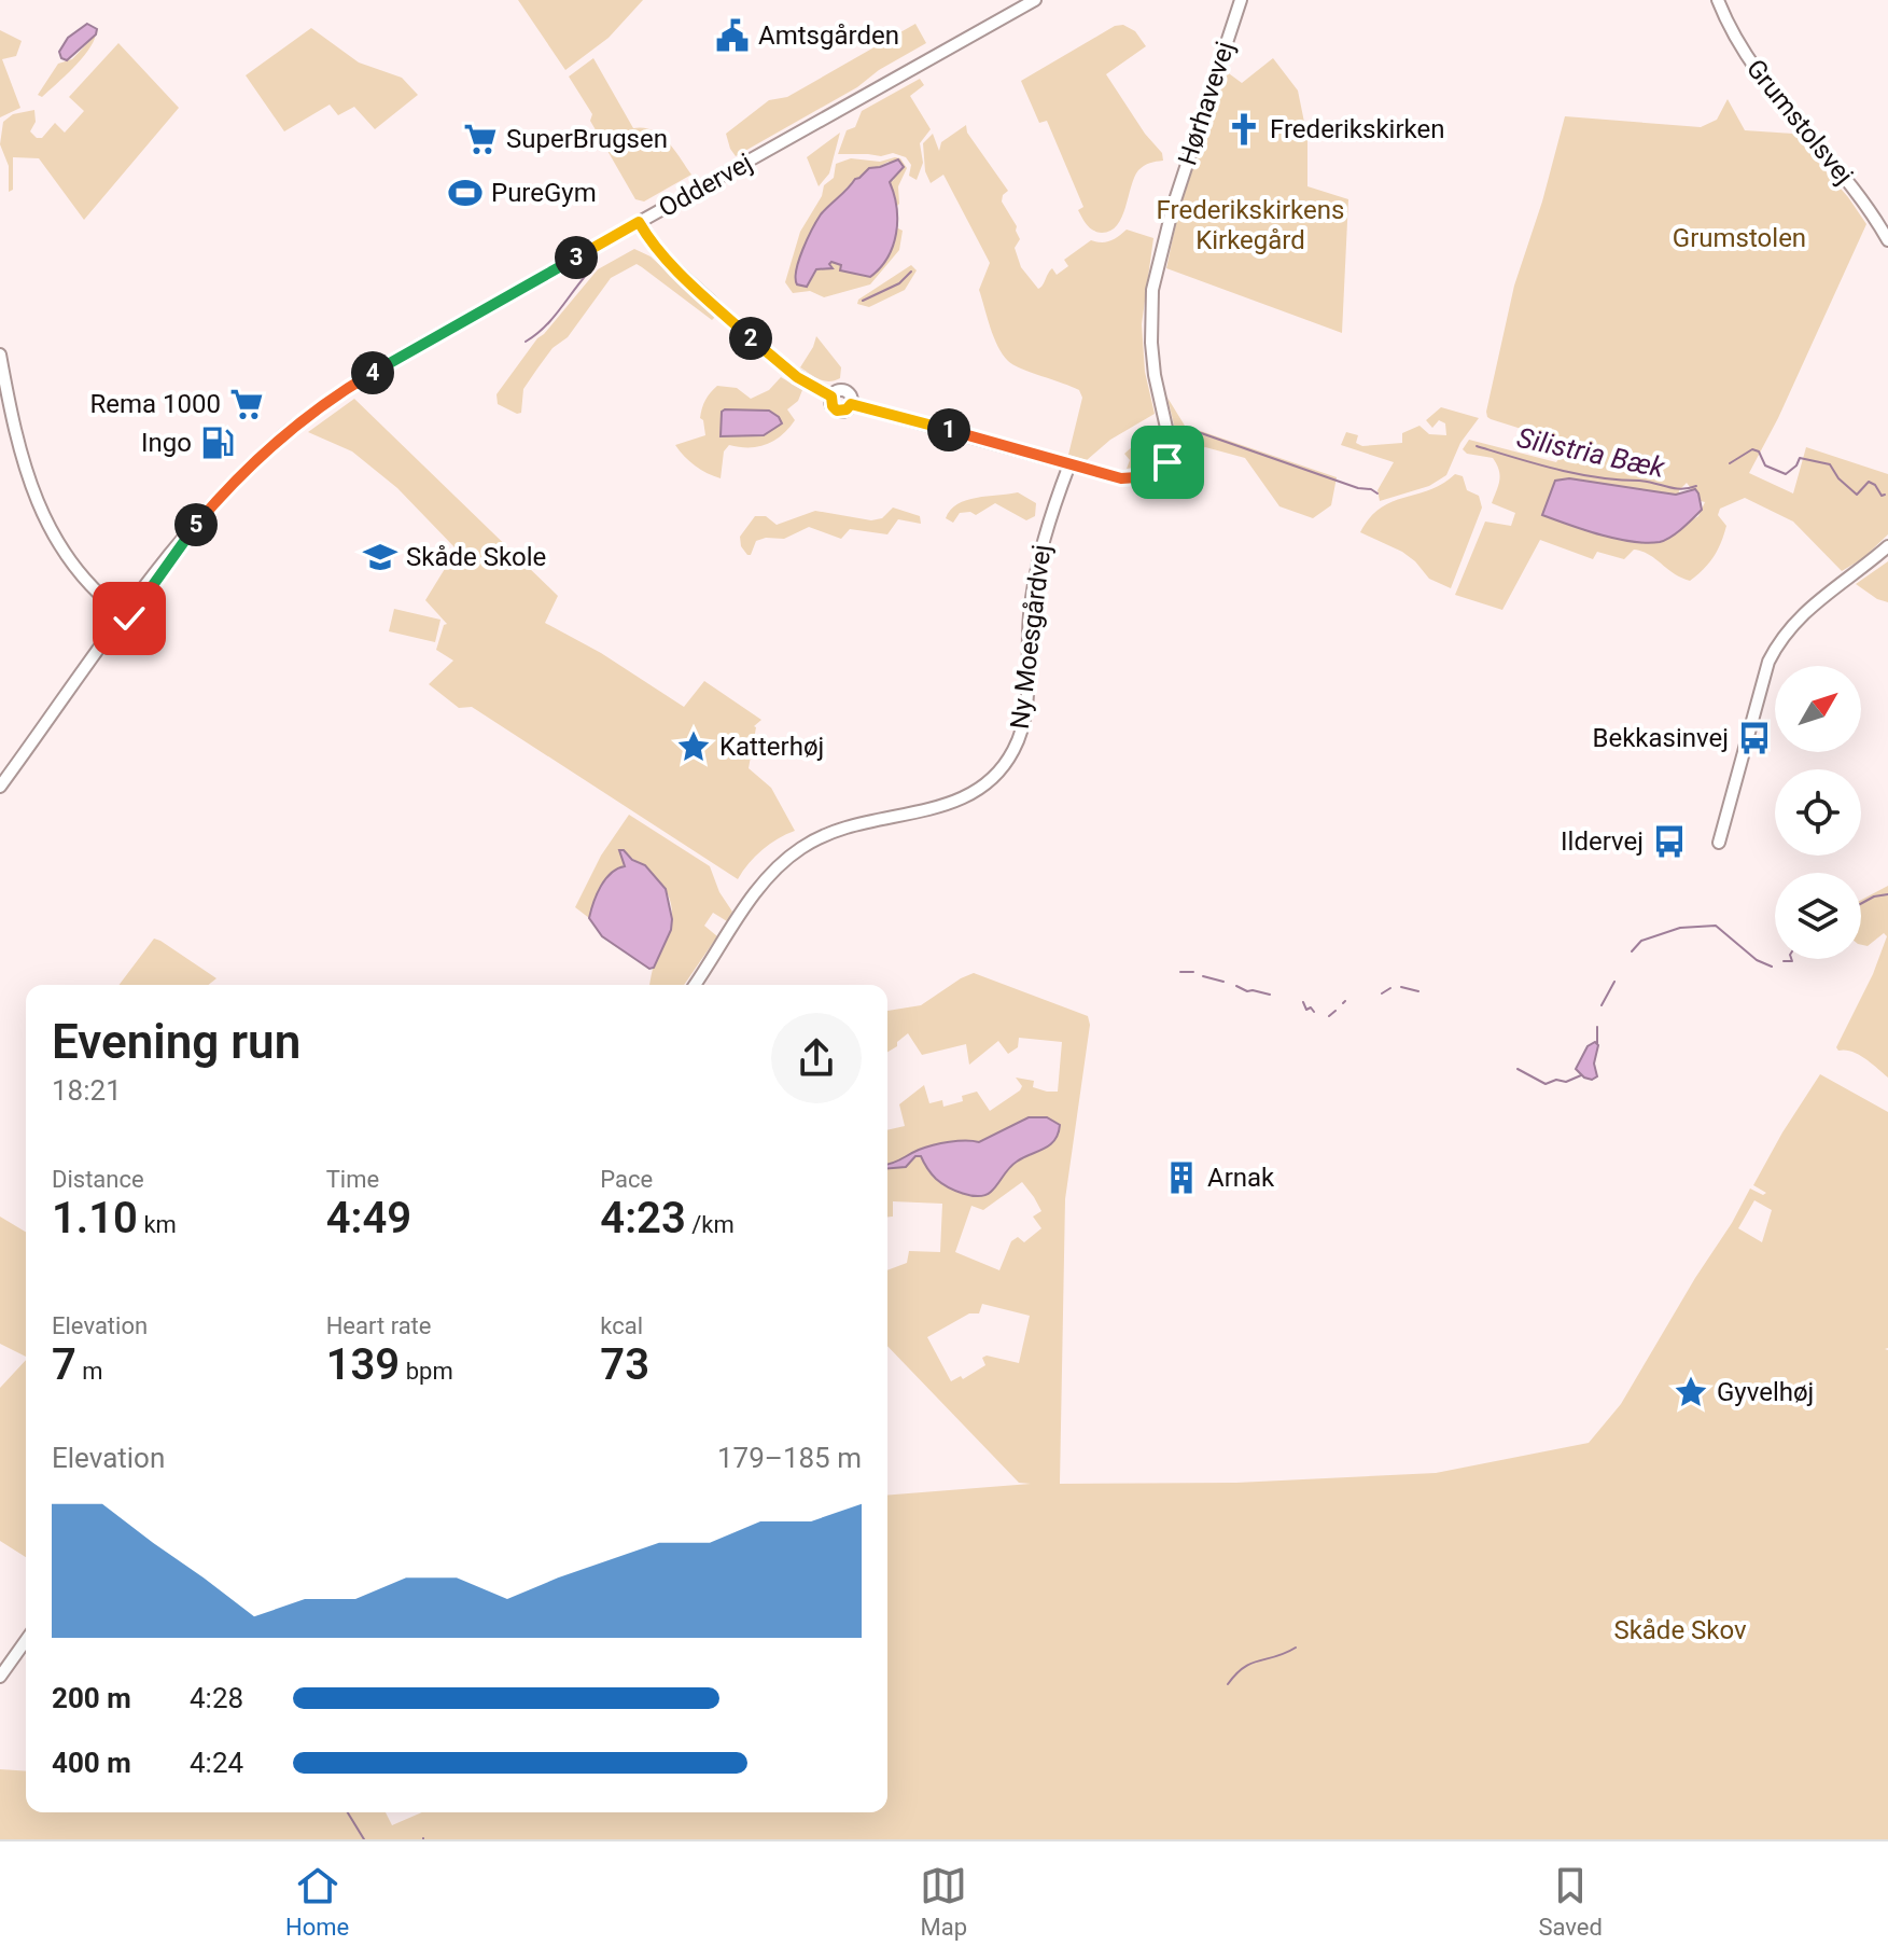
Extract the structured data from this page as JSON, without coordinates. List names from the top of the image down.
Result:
{
  "streets": {
    "street": [
      "Hørhavevej",
      "Grumstolsvej",
      "Oddervej",
      "Ny Moesgårdvej"
    ]
  },
  "water": ["Silistria Bæk"],
  "parks": ["Frederikskirkens Kirkegård", "Grumstolen", "Skåde Skov"],
  "places": {
    "public building": ["Amtsgården"],
    "church": ["Frederikskirken"],
    "supermarket": ["SuperBrugsen", "Rema 1000"],
    "sports": ["PureGym"],
    "fuel station": ["Ingo"],
    "school or university": ["Skåde Skole"],
    "bus stop": ["Bekkasinvej", "Ildervej"],
    "place": ["Katterhøj", "Gyvelhøj"],
    "building": ["Arnak"]
  },
  "north": "top right",
  "page": {
    "pins": [
      "3",
      "2",
      "4",
      "1",
      "5"
    ],
    "heading": ["Evening run", "18:21"],
    "stats": [
      ["Distance", "1.10 km"],
      ["Time", "4:49"],
      ["Pace", "4:23 /km"],
      ["Elevation", "7 m"],
      ["Heart rate", "139 bpm"],
      ["kcal", "73"]
    ],
    "chart": ["Elevation", "179–185 m"],
    "list": [
      {
        "name": "200 m",
        "note": "4:28"
      },
      {
        "name": "400 m",
        "note": "4:24"
      }
    ],
    "tabs": ["Home", "Map", "Saved"]
  }
}
